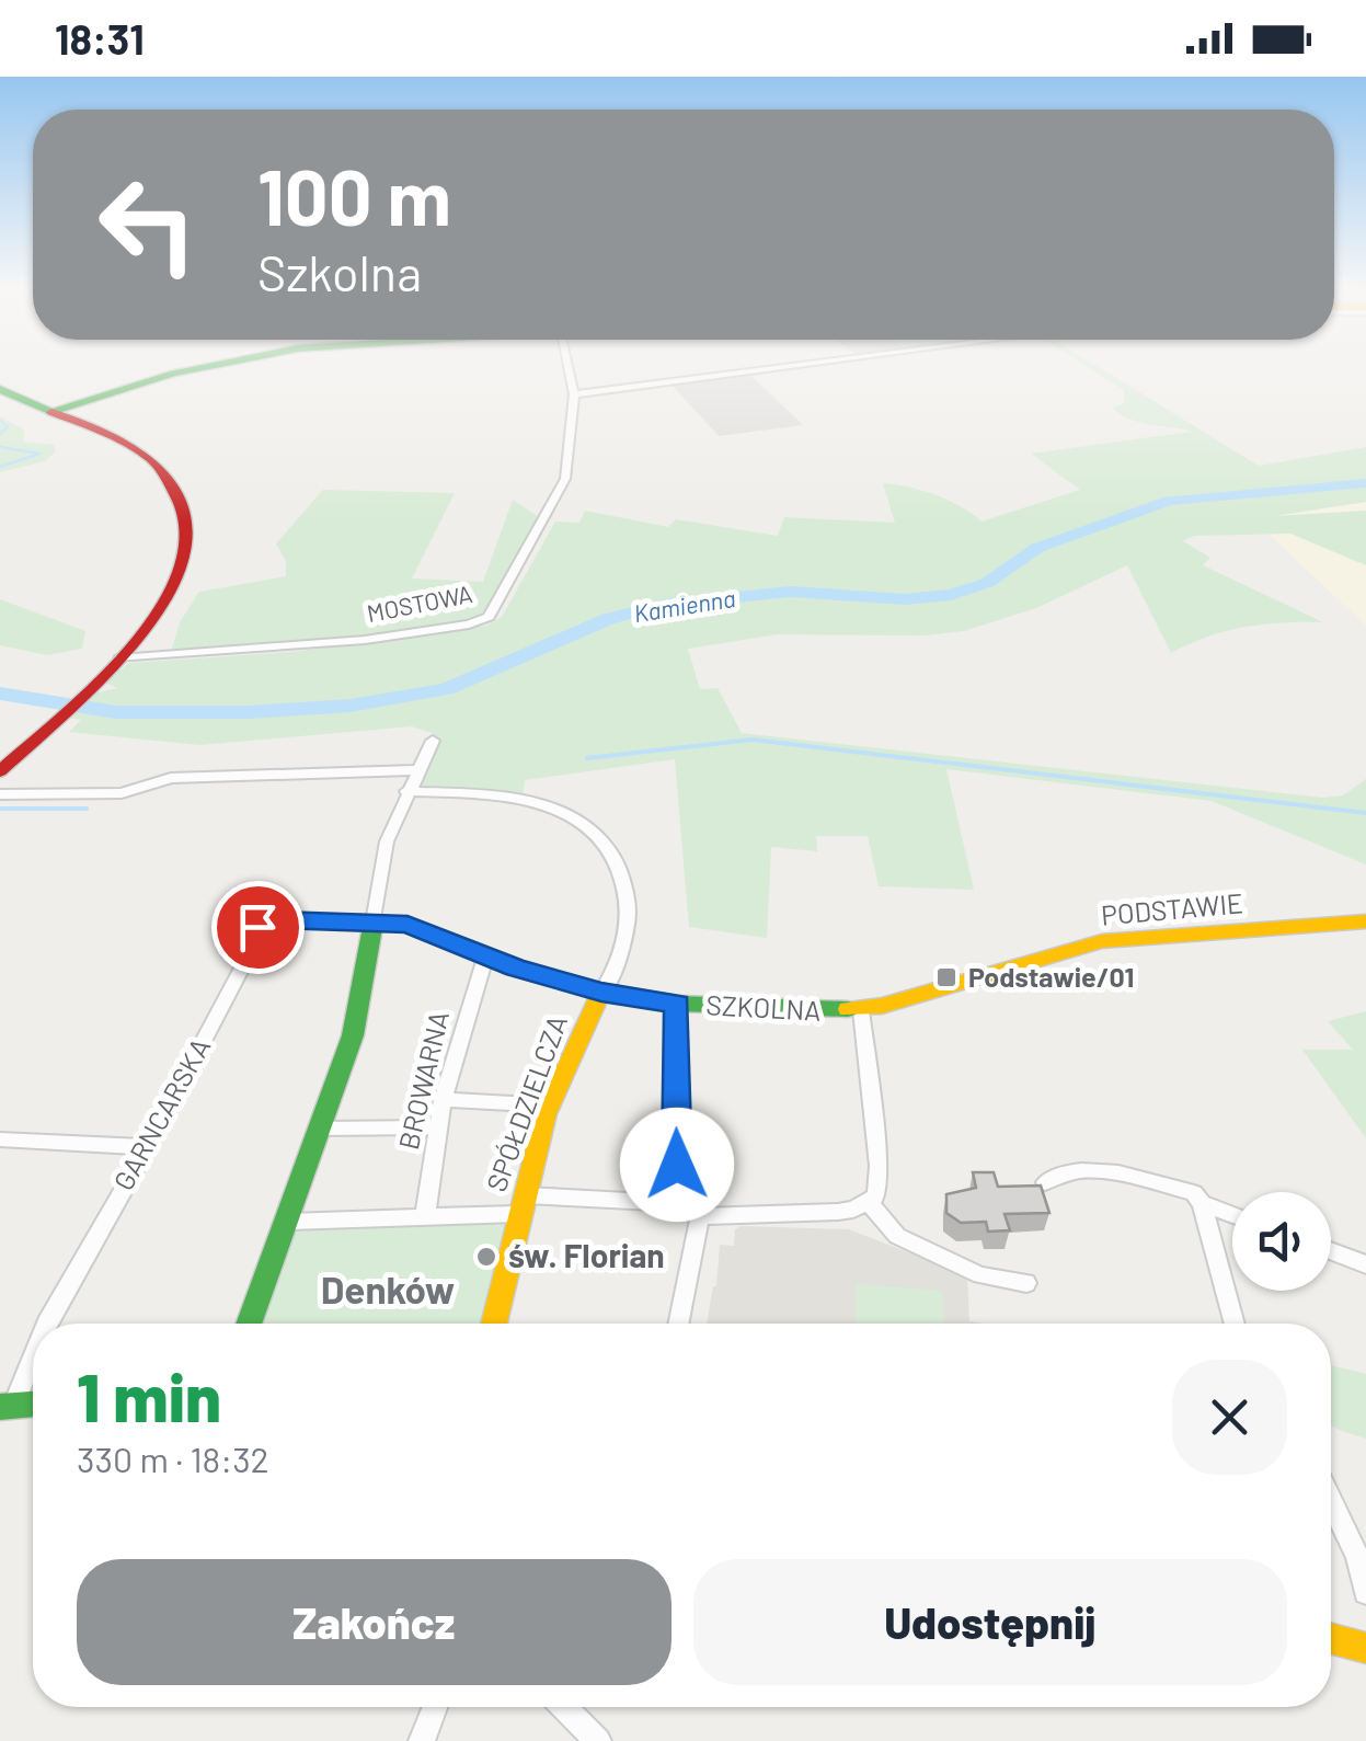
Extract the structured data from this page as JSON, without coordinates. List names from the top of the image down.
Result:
{
  "streets": {
    "main road": ["PODSTAWIE", "SZKOLNA", "SPÓŁDZIELCZA"],
    "street": ["MOSTOWA", "BROWARNA", "GARNCARSKA"]
  },
  "crossings": [
    ["PODSTAWIE", "SZKOLNA"],
    ["SZKOLNA", "SPÓŁDZIELCZA"]
  ],
  "districts": ["Denków"],
  "water": ["Kamienna"],
  "places": {
    "transit": ["Podstawie/01"],
    "other": ["św. Florian"]
  },
  "page": {
    "status": "18:31",
    "turn": ["100 m", "Szkolna"],
    "heading": ["1 min", "330 m · 18:32"],
    "buttons": ["Zakończ", "Udostępnij"]
  }
}
